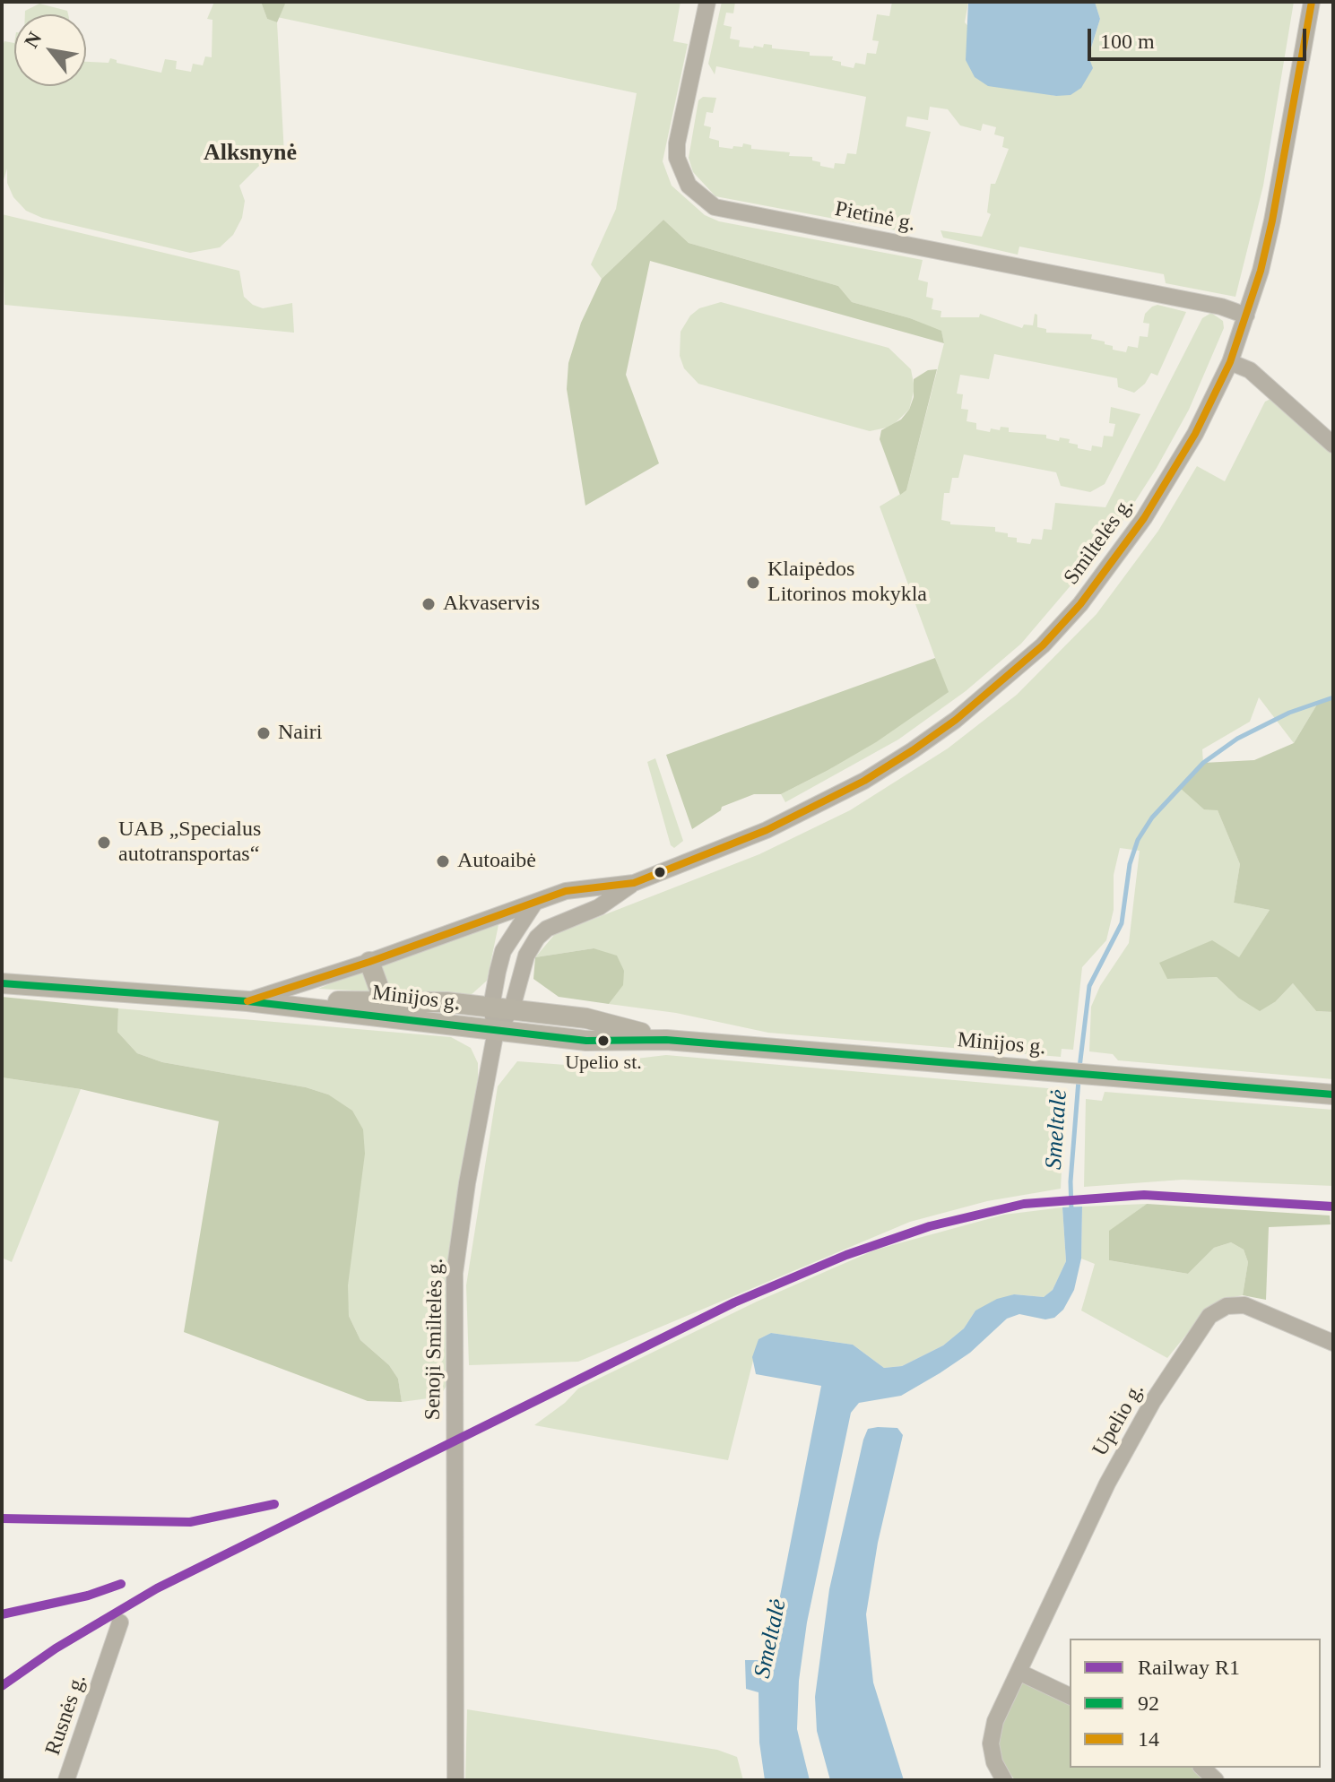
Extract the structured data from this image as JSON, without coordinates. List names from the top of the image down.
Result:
{
  "streets": {
    "main road": ["Minijos g."],
    "street": [
      "Pietinė g.",
      "Smiltelės g.",
      "Senoji Smiltelės g.",
      "Upelio g.",
      "Rusnės g."
    ]
  },
  "crossings": [
    ["Pietinė g.", "Smiltelės g."],
    ["Minijos g.", "Senoji Smiltelės g."]
  ],
  "districts": ["Alksnynė"],
  "water": ["Smeltalė"],
  "places": [
    "Klaipėdos Litorinos mokykla",
    "Akvaservis",
    "Nairi",
    "UAB „Specialus autotransportas“",
    "Autoaibė",
    "Upelio st."
  ],
  "lines": ["transit line 14", "transit line 92", "rail line R1"],
  "legend": ["Railway R1", "92", "14"],
  "scale_bar": "100 m",
  "north": "top left"
}
